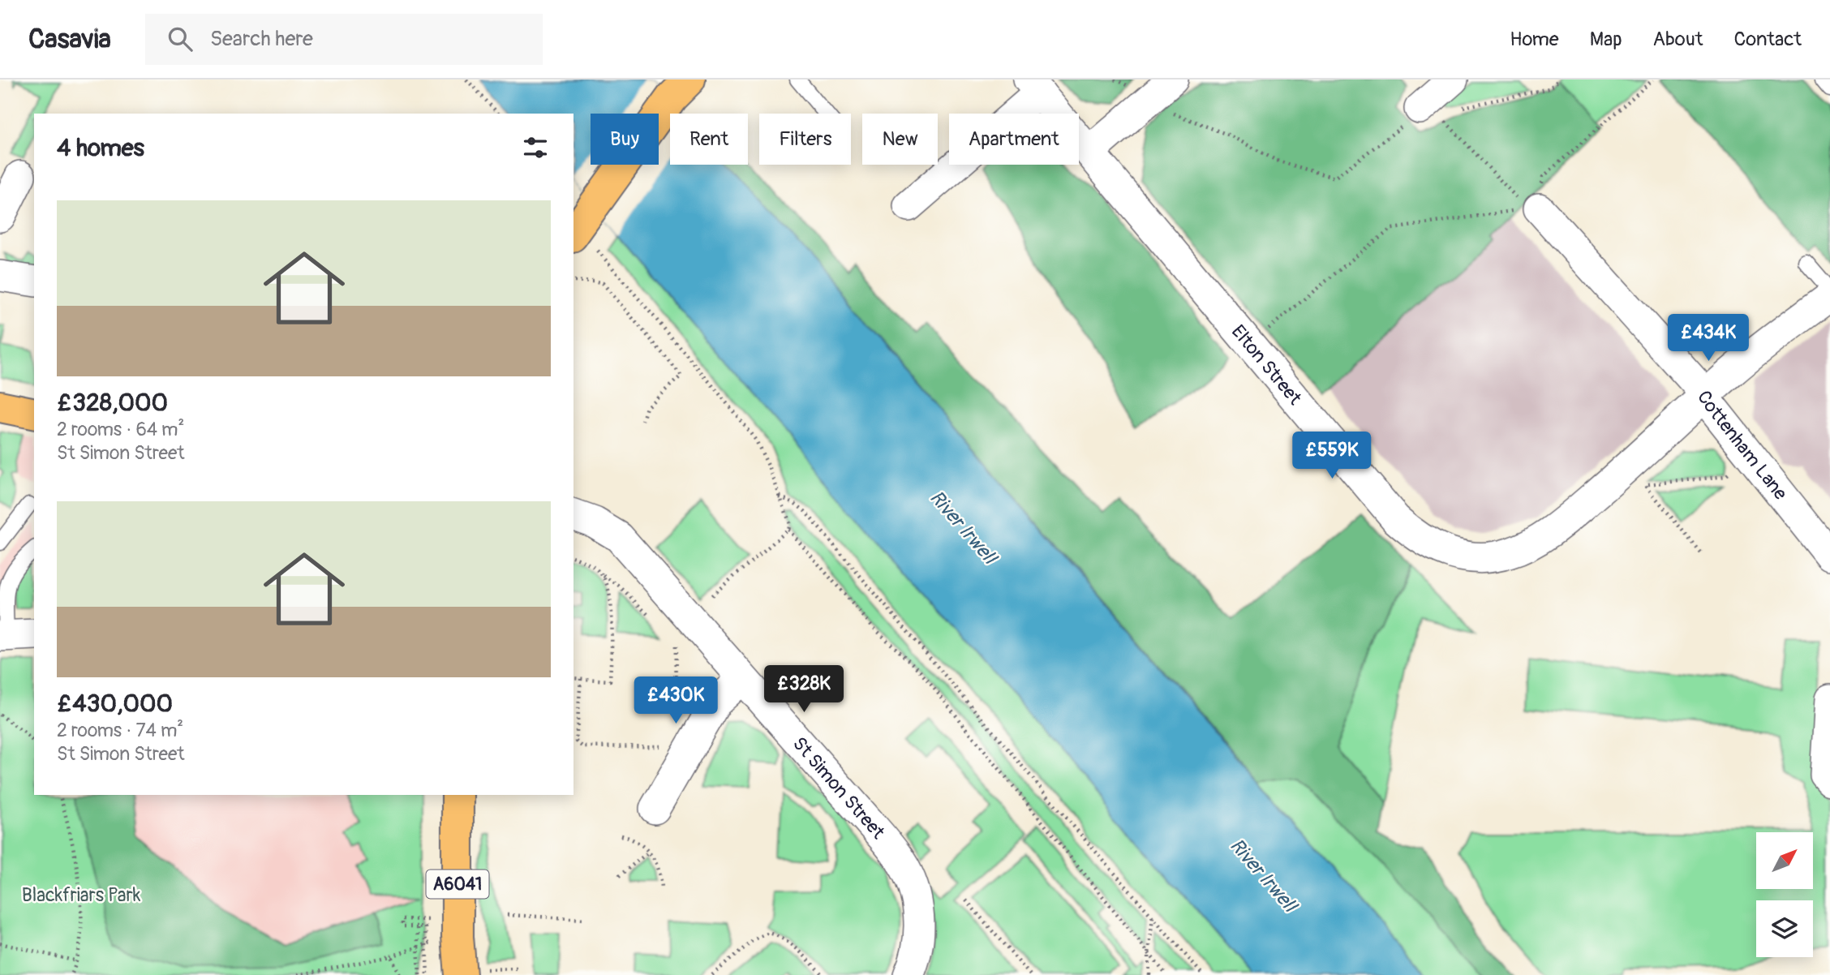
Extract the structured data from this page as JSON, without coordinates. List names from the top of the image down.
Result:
{
  "streets": {
    "main road": ["A6041"],
    "street": ["Elton Street", "Cottenham Lane", "St Simon Street"]
  },
  "crossings": [
    ["Elton Street", "Cottenham Lane"]
  ],
  "water": ["River Irwell"],
  "parks": ["Blackfriars Park"],
  "north": "top right",
  "page": {
    "header": "Casavia",
    "search": "Search here",
    "nav": [
      "Home",
      "Map",
      "About",
      "Contact"
    ],
    "chip": [
      "Buy",
      "Rent",
      "Filters",
      "New",
      "Apartment"
    ],
    "heading": "4 homes",
    "list": [
      {
        "name": "£328,000",
        "note": "2 rooms · 64 m² · St Simon Street"
      },
      {
        "name": "£430,000",
        "note": "2 rooms · 74 m² · St Simon Street"
      }
    ],
    "price": [
      "£434K",
      "£559K",
      "£328K",
      "£430K"
    ]
  }
}
